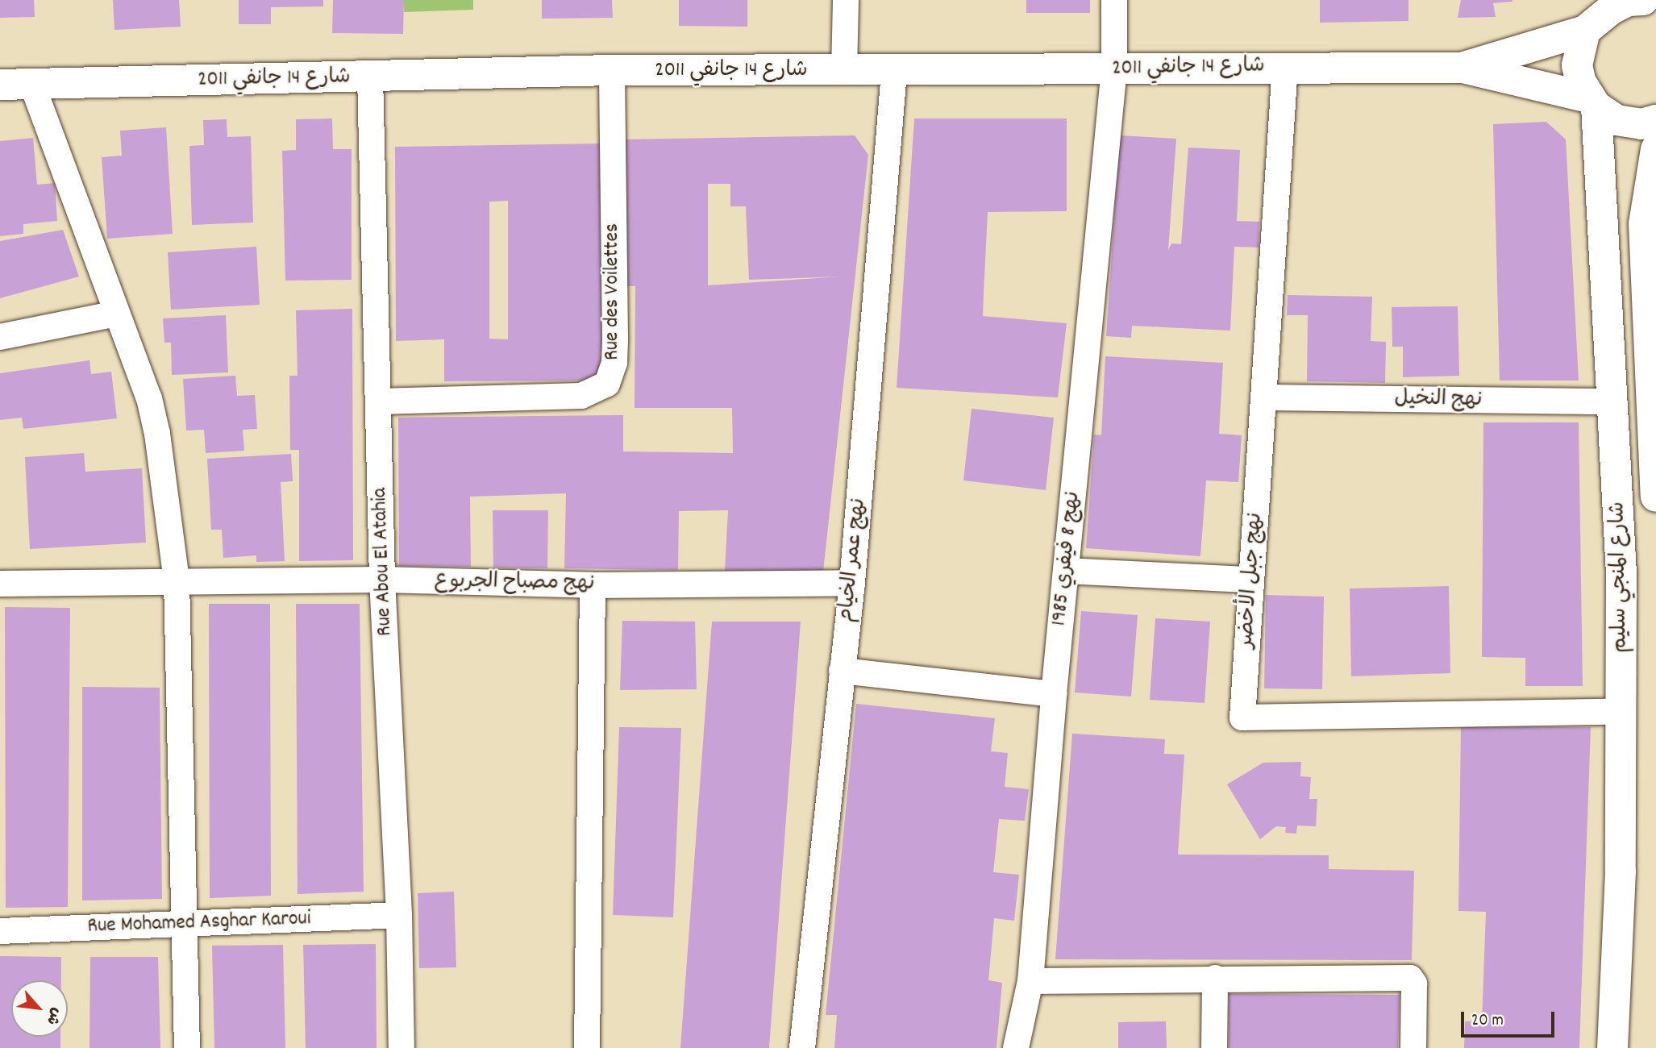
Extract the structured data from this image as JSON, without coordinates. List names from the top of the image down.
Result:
{
  "streets": {
    "street": [
      "شارع 14 جانفي 2011",
      "Rue des Voilettes",
      "نهج النخيل",
      "نهج 8 فيفري 1985",
      "نهج عمر الخيام",
      "Rue Abou El Atahia",
      "شارع المنجي سليم",
      "نهج جبل الأخضر",
      "نهج مصباح الجربوع",
      "Rue Mohamed Asghar Karoui"
    ]
  },
  "crossings": [
    ["شارع 14 جانفي 2011", "Rue des Voilettes"],
    ["شارع 14 جانفي 2011", "نهج 8 فيفري 1985"],
    ["شارع 14 جانفي 2011", "نهج عمر الخيام"],
    ["شارع 14 جانفي 2011", "Rue Abou El Atahia"],
    ["شارع 14 جانفي 2011", "نهج جبل الأخضر"],
    ["Rue des Voilettes", "Rue Abou El Atahia"],
    ["نهج النخيل", "شارع المنجي سليم"],
    ["نهج النخيل", "نهج جبل الأخضر"],
    ["نهج عمر الخيام", "نهج مصباح الجربوع"],
    ["Rue Abou El Atahia", "نهج مصباح الجربوع"],
    ["Rue Abou El Atahia", "Rue Mohamed Asghar Karoui"],
    ["شارع المنجي سليم", "نهج جبل الأخضر"]
  ],
  "scale_bar": "20 m",
  "north": "bottom right"
}
